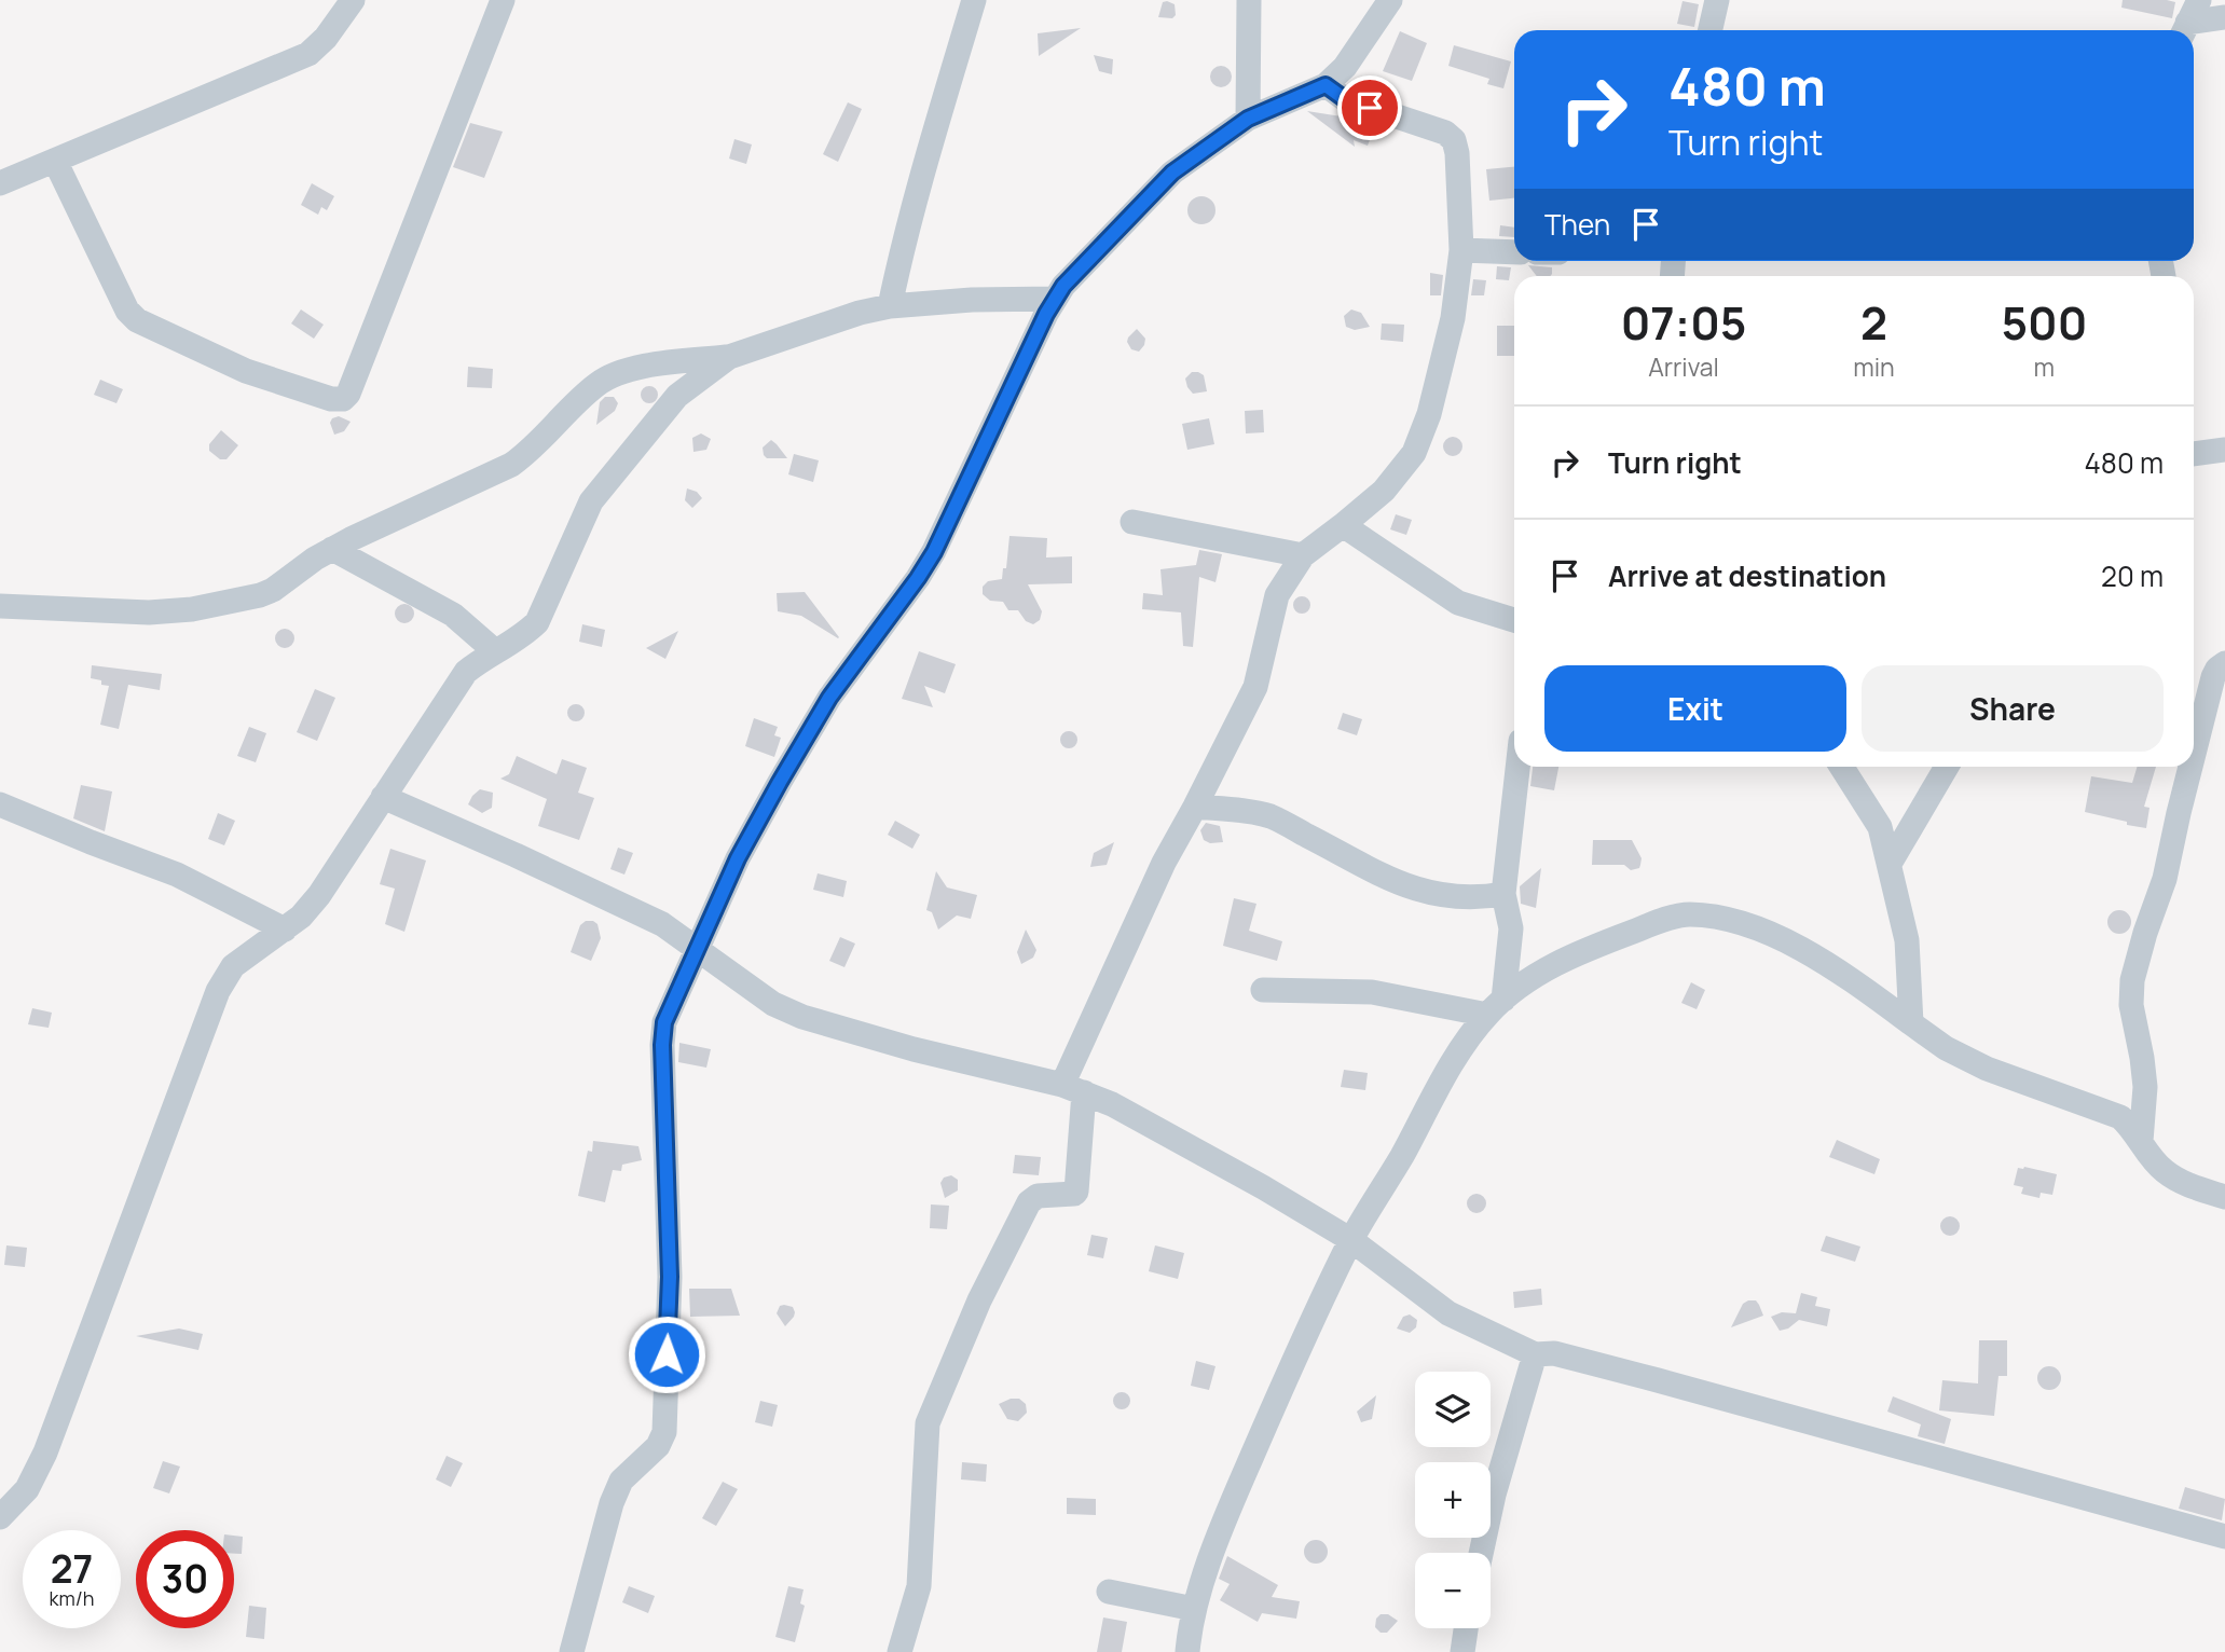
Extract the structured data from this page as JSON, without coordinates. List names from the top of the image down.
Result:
{
  "page": {
    "turn": ["480 m", "Turn right"],
    "then": "Then",
    "eta": [
      "07:05",
      "Arrival",
      "2",
      "min",
      "500",
      "m"
    ],
    "list": [
      {
        "name": "Turn right",
        "value": "480 m"
      },
      {
        "name": "Arrive at destination",
        "value": "20 m"
      }
    ],
    "buttons": ["Exit", "Share"],
    "map_buttons": ["+", "−"],
    "speed": "27 km/h",
    "limit": "30"
  }
}
